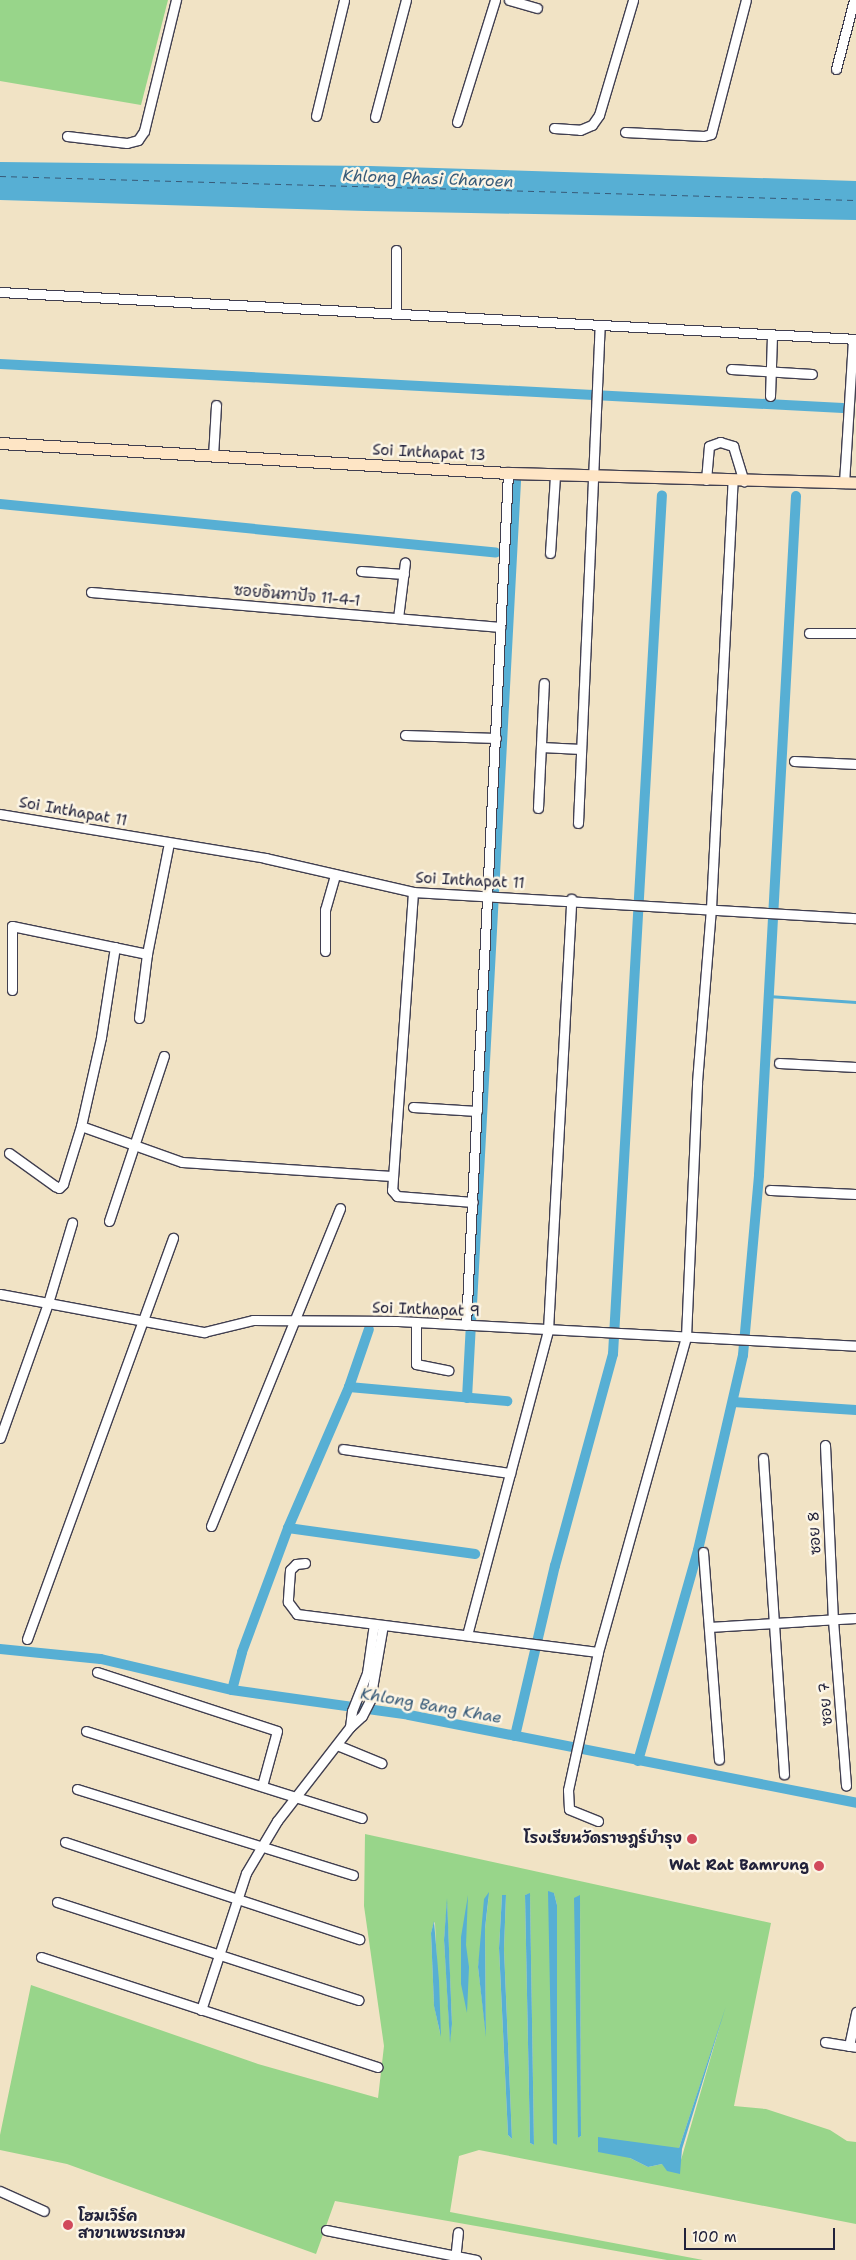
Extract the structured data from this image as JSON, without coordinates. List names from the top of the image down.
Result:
{
  "streets": {
    "street": [
      "Soi Inthapat 13",
      "ซอยอินทาปัจ 11-4-1",
      "Soi Inthapat 11",
      "Soi Inthapat 9",
      "ซอย 8",
      "ซอย 7"
    ]
  },
  "crossings": [
    ["ซอย 8", "ซอย 7"]
  ],
  "water": ["Khlong Phasi Charoen", "Khlong Bang Khae"],
  "places": ["โรงเรียนวัดราษฎร์บำรุง", "Wat Rat Bamrung", "โฮมเวิร์ค สาขาเพชรเกษม"],
  "scale_bar": "100 m"
}
